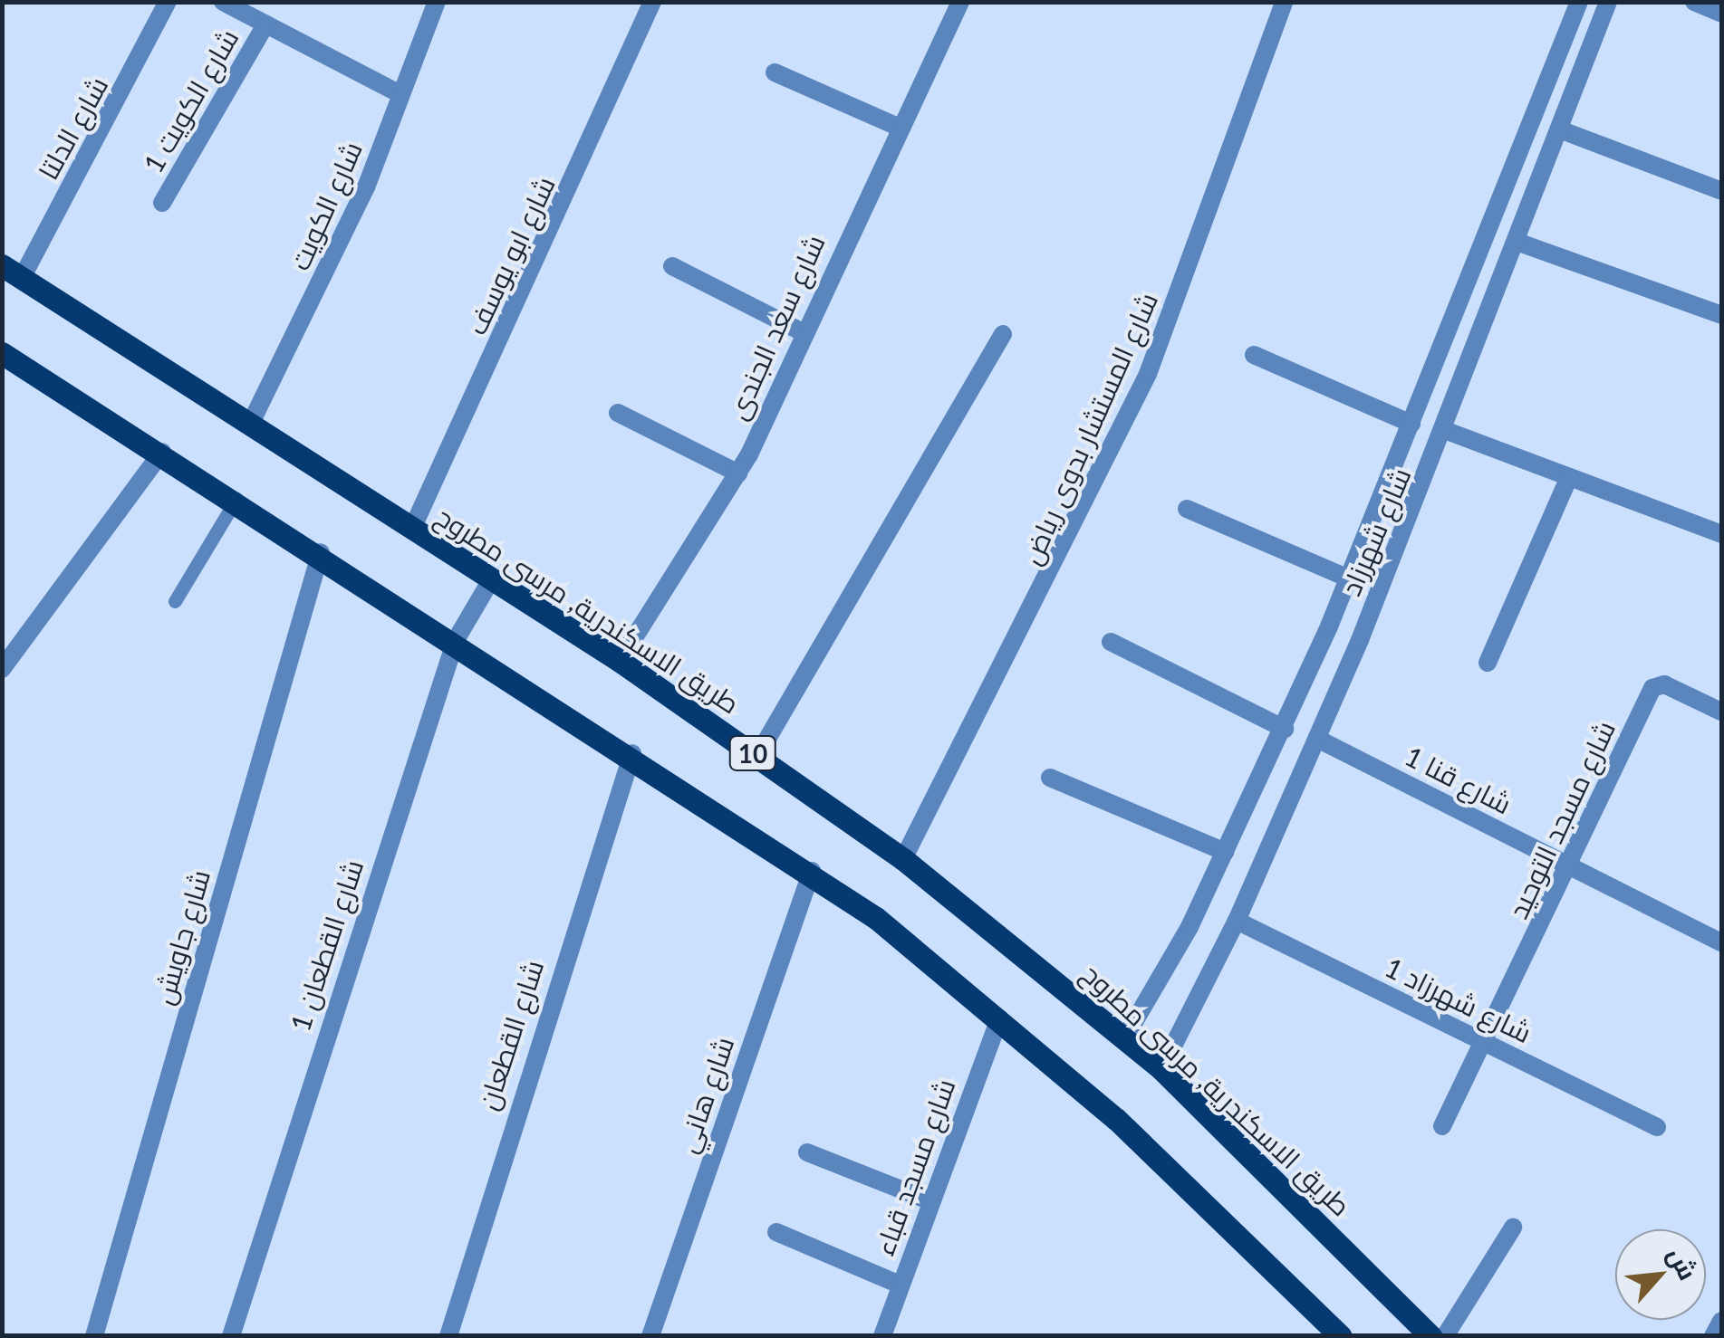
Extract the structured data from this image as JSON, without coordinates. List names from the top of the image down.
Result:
{
  "streets": {
    "main road": ["طريق الاسكندرية, مرسى مطروح", "10"],
    "street": [
      "شارع الكويت 1",
      "شارع الدلتا",
      "شارع الكويت",
      "شارع ابو يوسف",
      "شارع سعد الجندى",
      "شارع المستشار بدوى رياض",
      "شارع شهرزاد",
      "شارع قنا 1",
      "شارع مسجد التوحيد",
      "شارع جاويش",
      "شارع القطعان 1",
      "شارع شهرزاد 1",
      "شارع القطعان",
      "شارع هاني",
      "شارع مسجد قباء"
    ]
  },
  "crossings": [
    ["شارع الدلتا", "طريق الاسكندرية, مرسى مطروح"],
    ["شارع الكويت", "طريق الاسكندرية, مرسى مطروح"],
    ["شارع ابو يوسف", "طريق الاسكندرية, مرسى مطروح"],
    ["شارع سعد الجندى", "طريق الاسكندرية, مرسى مطروح"],
    ["شارع المستشار بدوى رياض", "طريق الاسكندرية, مرسى مطروح"],
    ["شارع شهرزاد", "طريق الاسكندرية, مرسى مطروح"],
    ["شارع شهرزاد", "شارع قنا 1"],
    ["شارع شهرزاد", "شارع شهرزاد 1"],
    ["طريق الاسكندرية, مرسى مطروح", "شارع القطعان 1"],
    ["10", "شارع جاويش"],
    ["10", "شارع القطعان 1"],
    ["10", "شارع القطعان"],
    ["10", "شارع هاني"],
    ["10", "شارع مسجد قباء"],
    ["شارع قنا 1", "شارع مسجد التوحيد"],
    ["شارع مسجد التوحيد", "شارع شهرزاد 1"]
  ],
  "north": "top right"
}
